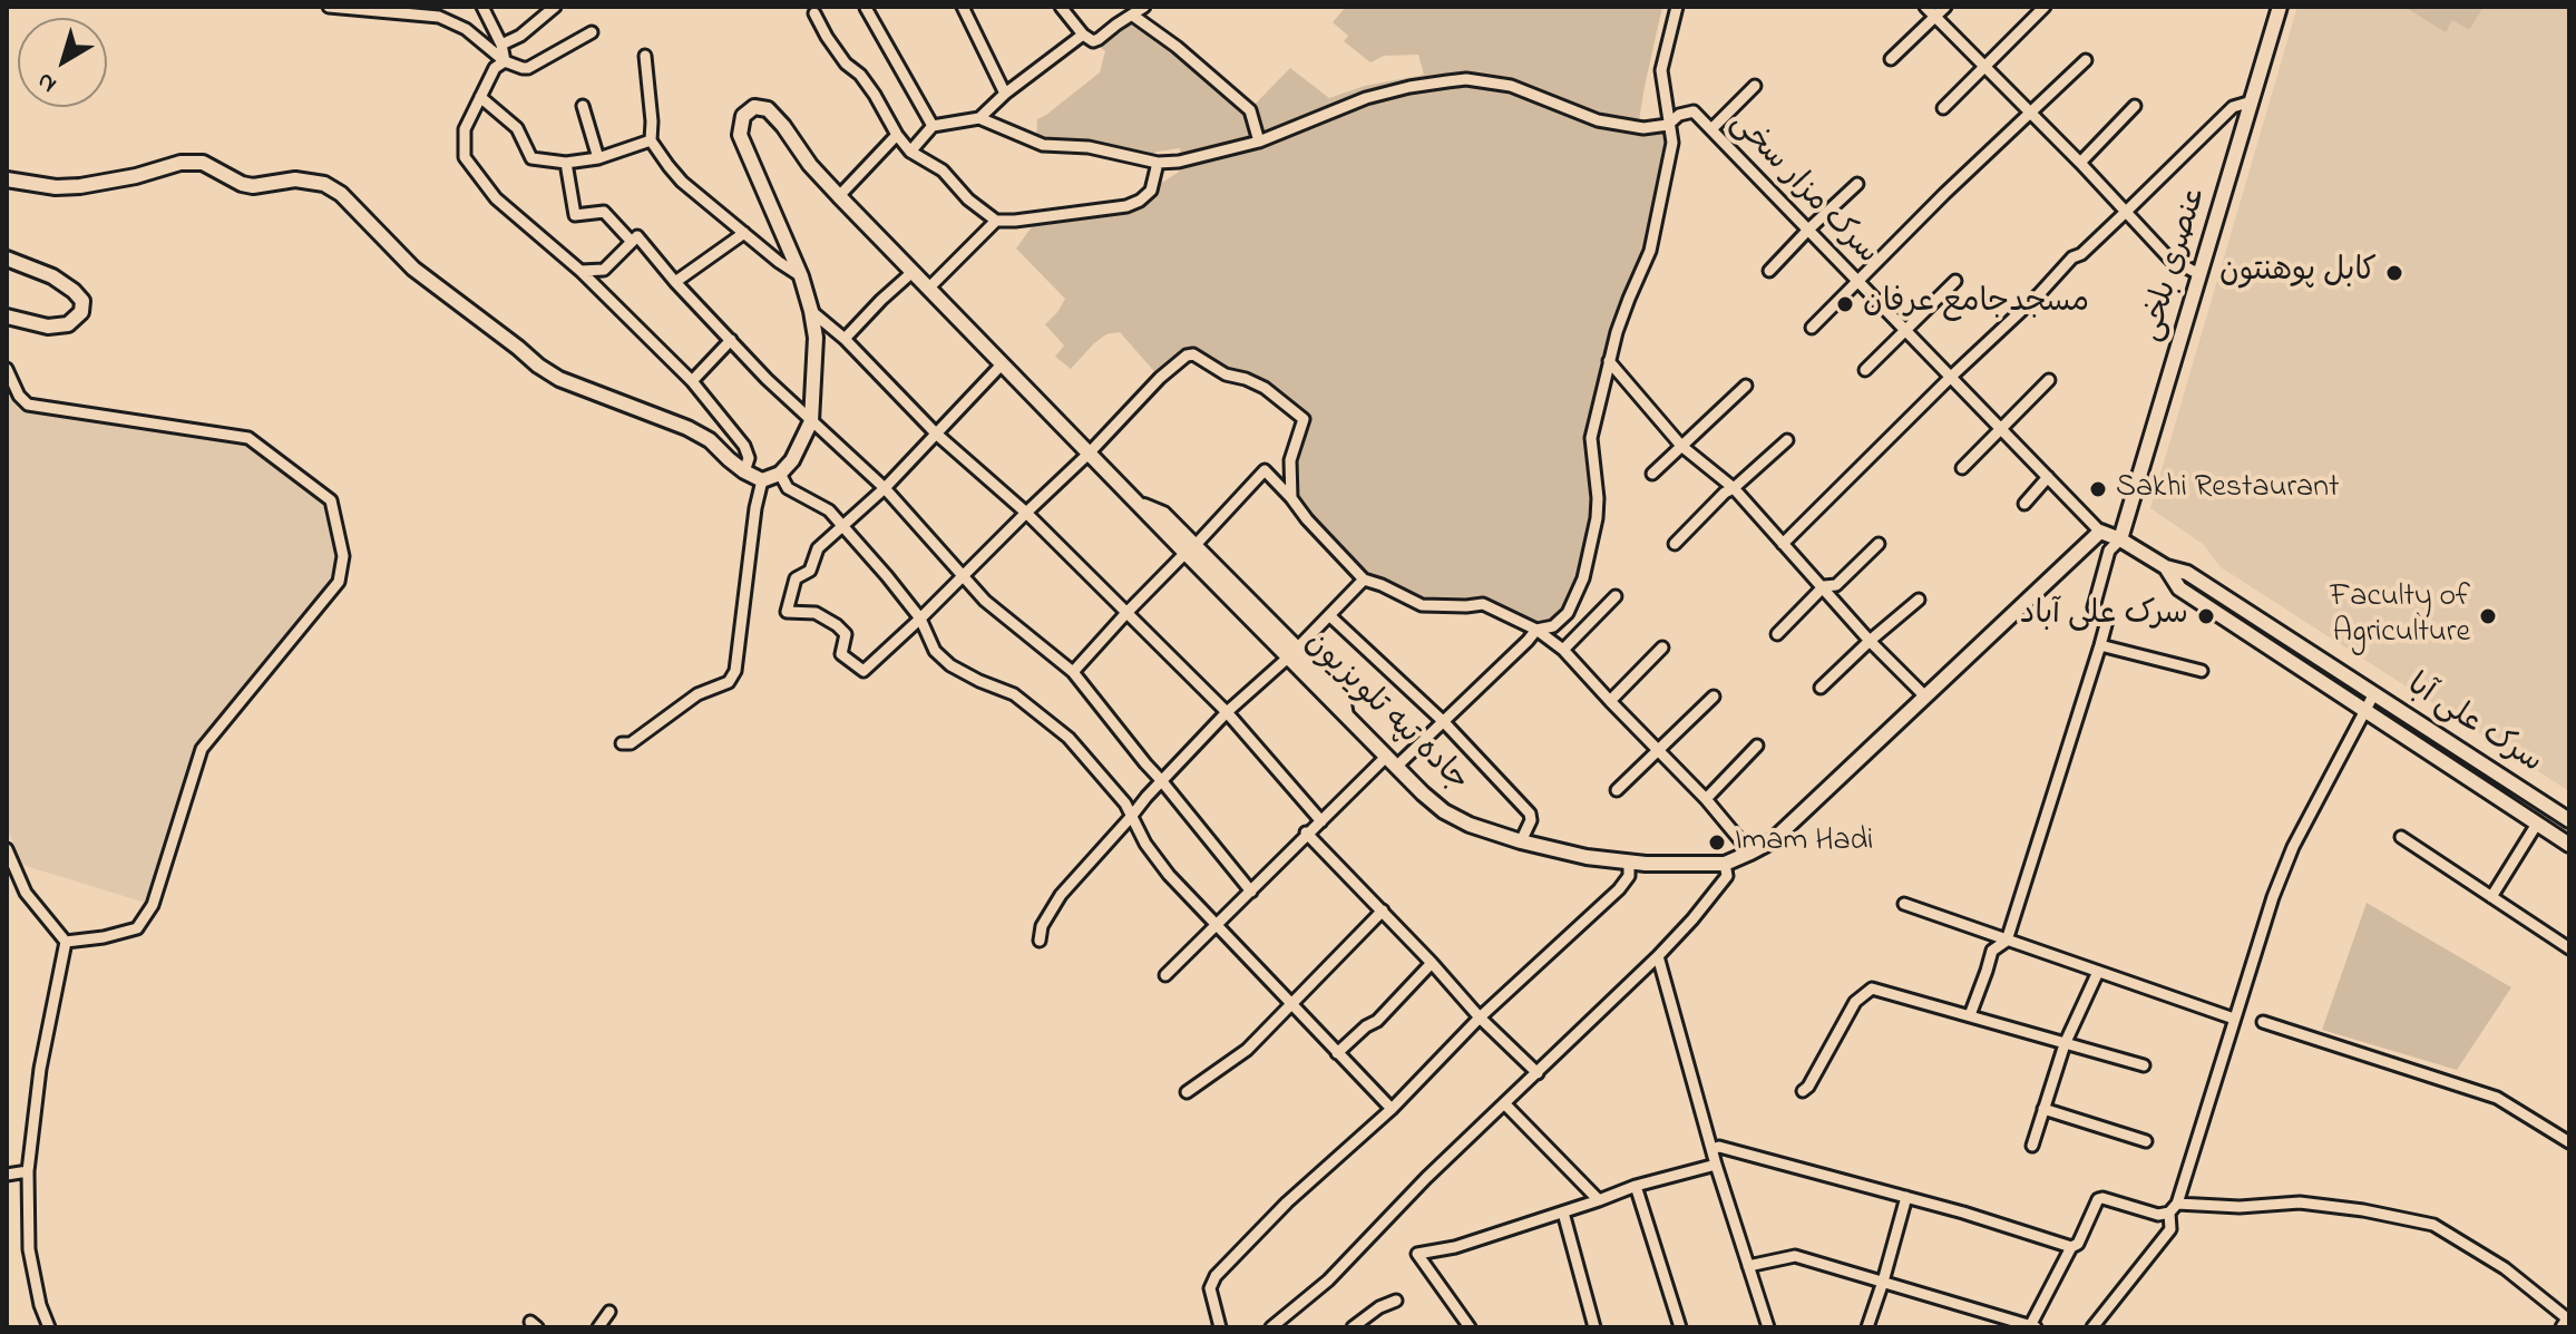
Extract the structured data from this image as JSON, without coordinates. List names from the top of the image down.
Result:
{
  "streets": {
    "street": [
      "سرک مزار سخی",
      "عنصری بلخی",
      "جاده تپه تلویزیون",
      "سرک علی آبا"
    ]
  },
  "crossings": [
    ["سرک مزار سخی", "جاده تپه تلویزیون"]
  ],
  "places": [
    "کابل پوهنتون",
    "مسجدجامع عرفان",
    "Sakhi Restaurant",
    "سرک علی آباد",
    "Faculty of Agriculture",
    "Imam Hadi"
  ],
  "north": "bottom left"
}
